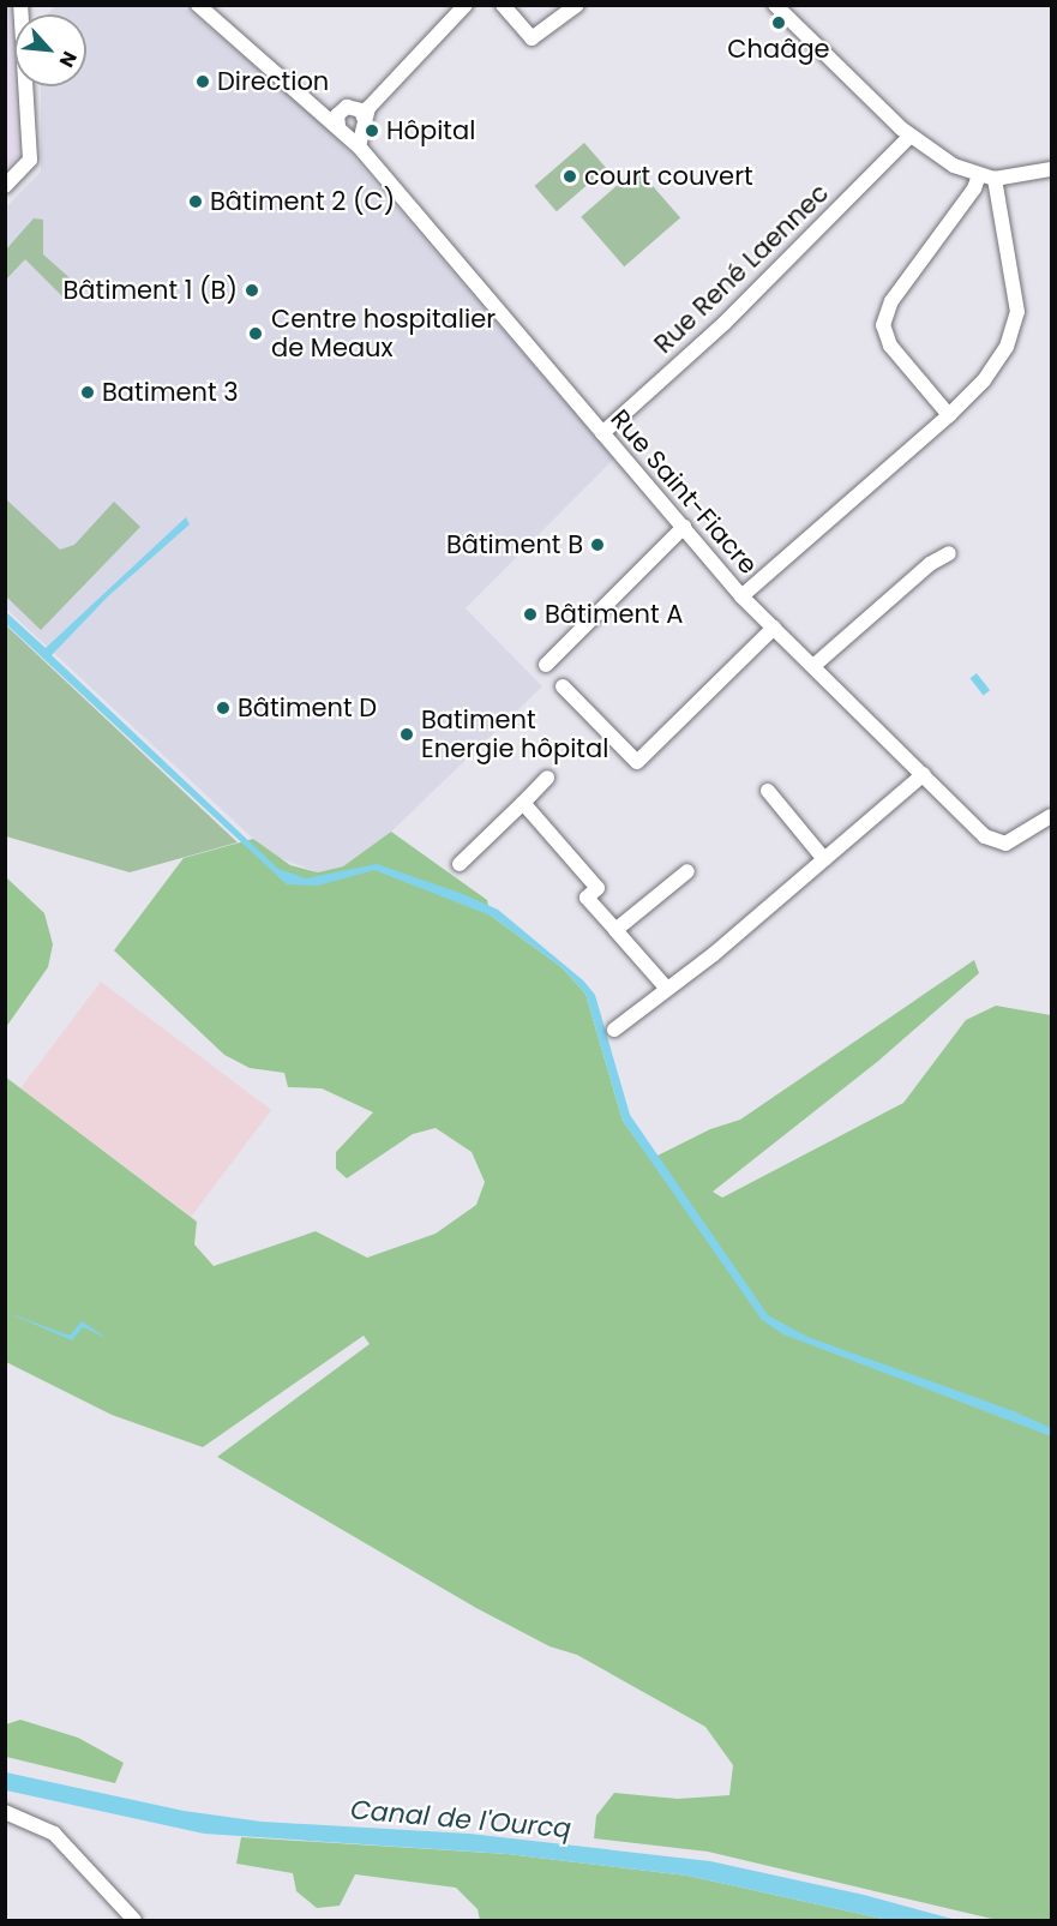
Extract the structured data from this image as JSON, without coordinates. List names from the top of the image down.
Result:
{
  "streets": {
    "street": ["Rue René Laennec", "Rue Saint-Fiacre"]
  },
  "crossings": [
    ["Rue René Laennec", "Rue Saint-Fiacre"]
  ],
  "water": ["Canal de l'Ourcq"],
  "places": [
    "Chaâge",
    "Direction",
    "Hôpital",
    "court couvert",
    "Bâtiment 2 (C)",
    "Bâtiment 1 (B)",
    "Centre hospitalier de Meaux",
    "Batiment 3",
    "Bâtiment B",
    "Bâtiment A",
    "Bâtiment D",
    "Batiment Energie hôpital"
  ],
  "north": "bottom right"
}
